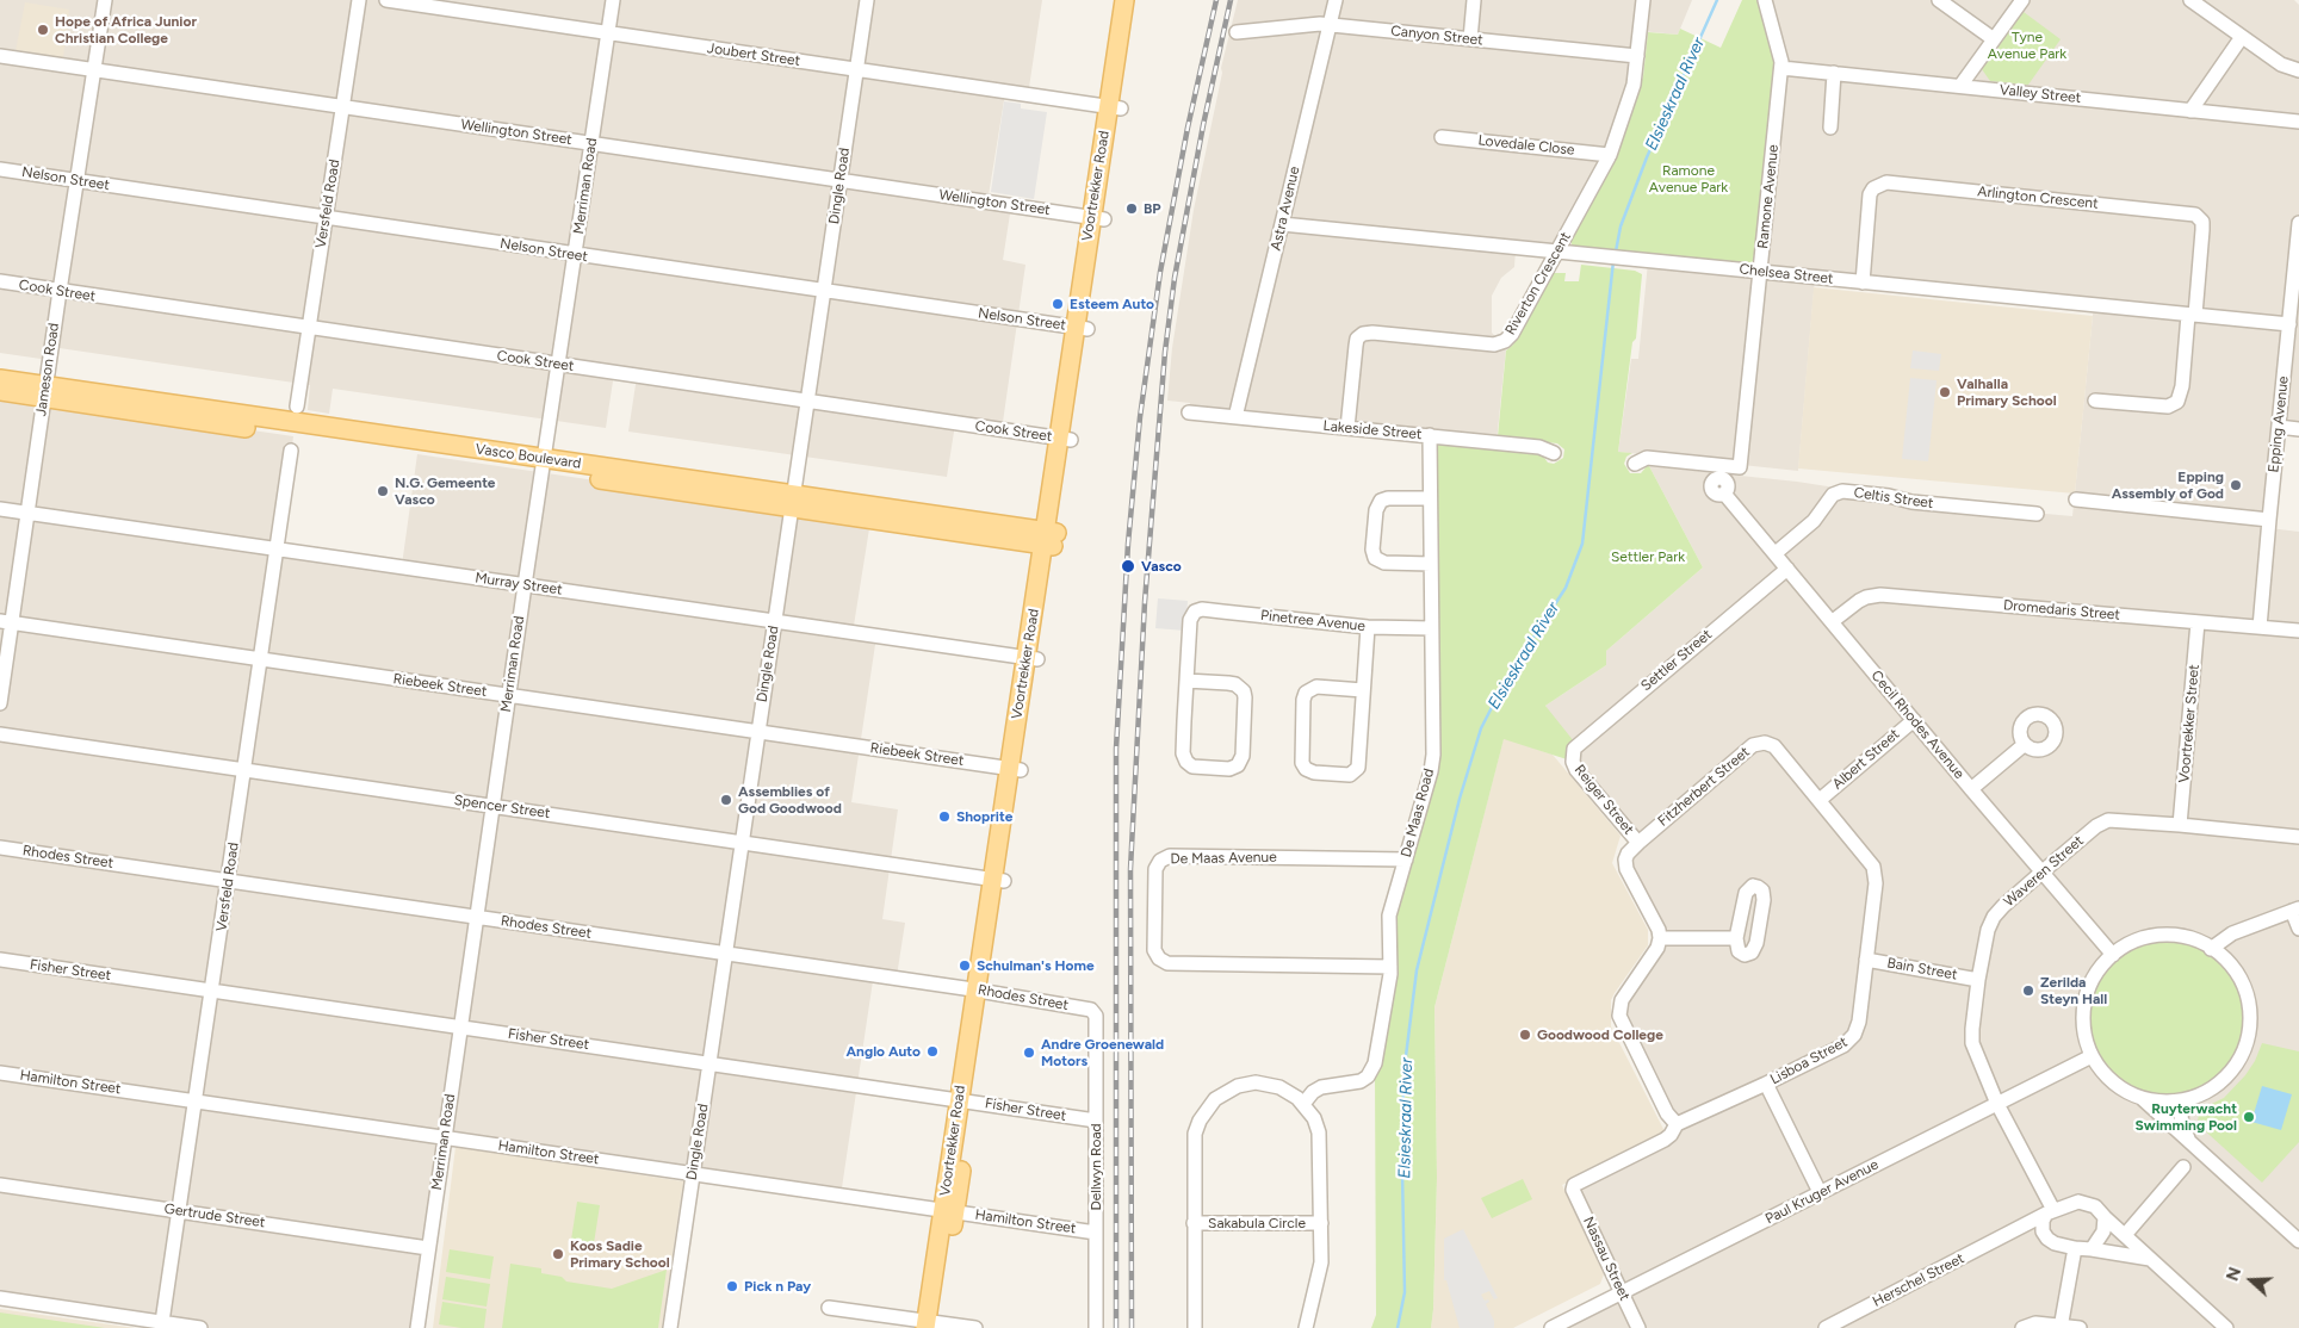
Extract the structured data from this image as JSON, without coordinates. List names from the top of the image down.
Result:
{
  "streets": {
    "main road": ["Voortrekker Road", "Vasco Boulevard"],
    "street": [
      "Canyon Street",
      "Joubert Street",
      "Valley Street",
      "Wellington Street",
      "Lovedale Close",
      "Nelson Street",
      "Merriman Road",
      "Dingle Road",
      "Ramone Avenue",
      "Arlington Crescent",
      "Versfeld Road",
      "Astra Avenue",
      "Chelsea Street",
      "Riverton Crescent",
      "Cook Street",
      "Jameson Road",
      "Epping Avenue",
      "Lakeside Street",
      "Celtis Street",
      "Murray Street",
      "Dromedaris Street",
      "Pinetree Avenue",
      "Settler Street",
      "Riebeek Street",
      "Voortrekker Street",
      "Cecil Rhodes Avenue",
      "Albert Street",
      "Fitzherbert Street",
      "Reiger Street",
      "Spencer Street",
      "De Maas Road",
      "Rhodes Street",
      "De Maas Avenue",
      "Waveren Street",
      "Bain Street",
      "Fisher Street",
      "Lisboa Street",
      "Hamilton Street",
      "Dellwyn Road",
      "Paul Kruger Avenue",
      "Gertrude Street",
      "Sakabula Circle",
      "Nassau Street",
      "Herschel Street"
    ]
  },
  "crossings": [
    ["Canyon Street", "Astra Avenue"],
    ["Canyon Street", "Riverton Crescent"],
    ["Joubert Street", "Merriman Road"],
    ["Joubert Street", "Dingle Road"],
    ["Joubert Street", "Voortrekker Road"],
    ["Valley Street", "Ramone Avenue"],
    ["Wellington Street", "Merriman Road"],
    ["Wellington Street", "Dingle Road"],
    ["Wellington Street", "Voortrekker Road"],
    ["Wellington Street", "Versfeld Road"],
    ["Wellington Street", "Jameson Road"],
    ["Lovedale Close", "Riverton Crescent"],
    ["Nelson Street", "Merriman Road"],
    ["Nelson Street", "Dingle Road"],
    ["Nelson Street", "Voortrekker Road"],
    ["Nelson Street", "Versfeld Road"],
    ["Nelson Street", "Jameson Road"],
    ["Merriman Road", "Cook Street"],
    ["Merriman Road", "Vasco Boulevard"],
    ["Merriman Road", "Murray Street"],
    ["Merriman Road", "Riebeek Street"],
    ["Merriman Road", "Spencer Street"],
    ["Merriman Road", "Rhodes Street"],
    ["Merriman Road", "Fisher Street"],
    ["Merriman Road", "Hamilton Street"],
    ["Merriman Road", "Gertrude Street"],
    ["Dingle Road", "Cook Street"],
    ["Dingle Road", "Vasco Boulevard"],
    ["Dingle Road", "Murray Street"],
    ["Dingle Road", "Riebeek Street"],
    ["Dingle Road", "Spencer Street"],
    ["Dingle Road", "Rhodes Street"],
    ["Dingle Road", "Fisher Street"],
    ["Dingle Road", "Hamilton Street"],
    ["Voortrekker Road", "Cook Street"],
    ["Voortrekker Road", "Vasco Boulevard"],
    ["Voortrekker Road", "Murray Street"],
    ["Voortrekker Road", "Riebeek Street"],
    ["Voortrekker Road", "Spencer Street"],
    ["Voortrekker Road", "Rhodes Street"],
    ["Voortrekker Road", "Fisher Street"],
    ["Voortrekker Road", "Hamilton Street"],
    ["Ramone Avenue", "Chelsea Street"],
    ["Arlington Crescent", "Chelsea Street"],
    ["Versfeld Road", "Cook Street"],
    ["Versfeld Road", "Murray Street"],
    ["Versfeld Road", "Riebeek Street"],
    ["Versfeld Road", "Spencer Street"],
    ["Versfeld Road", "Rhodes Street"],
    ["Versfeld Road", "Fisher Street"],
    ["Versfeld Road", "Hamilton Street"],
    ["Versfeld Road", "Gertrude Street"],
    ["Astra Avenue", "Chelsea Street"],
    ["Astra Avenue", "Lakeside Street"],
    ["Chelsea Street", "Riverton Crescent"],
    ["Chelsea Street", "Epping Avenue"],
    ["Riverton Crescent", "Lakeside Street"],
    ["Cook Street", "Jameson Road"],
    ["Jameson Road", "Vasco Boulevard"],
    ["Jameson Road", "Murray Street"],
    ["Jameson Road", "Riebeek Street"],
    ["Epping Avenue", "Dromedaris Street"],
    ["Lakeside Street", "De Maas Road"],
    ["Celtis Street", "Cecil Rhodes Avenue"],
    ["Dromedaris Street", "Voortrekker Street"],
    ["Dromedaris Street", "Cecil Rhodes Avenue"],
    ["Pinetree Avenue", "De Maas Road"],
    ["Settler Street", "Cecil Rhodes Avenue"],
    ["Settler Street", "Reiger Street"],
    ["Voortrekker Street", "Waveren Street"],
    ["Cecil Rhodes Avenue", "Albert Street"],
    ["Cecil Rhodes Avenue", "Waveren Street"],
    ["Cecil Rhodes Avenue", "Paul Kruger Avenue"],
    ["Albert Street", "Fitzherbert Street"],
    ["Albert Street", "Lisboa Street"],
    ["Fitzherbert Street", "Reiger Street"],
    ["Fitzherbert Street", "Lisboa Street"],
    ["De Maas Road", "De Maas Avenue"],
    ["De Maas Road", "Sakabula Circle"],
    ["Rhodes Street", "Dellwyn Road"],
    ["Waveren Street", "Bain Street"],
    ["Waveren Street", "Paul Kruger Avenue"],
    ["Waveren Street", "Herschel Street"],
    ["Bain Street", "Lisboa Street"],
    ["Fisher Street", "Dellwyn Road"],
    ["Lisboa Street", "Nassau Street"],
    ["Hamilton Street", "Dellwyn Road"],
    ["Paul Kruger Avenue", "Nassau Street"]
  ],
  "water": ["Elsieskraal River"],
  "parks": ["Tyne Avenue Park", "Ramone Avenue Park", "Settler Park"],
  "places": [
    "Hope of Africa Junior Christian College",
    "BP",
    "Esteem Auto",
    "Valhalla Primary School",
    "Epping Assembly of God",
    "N.G. Gemeente Vasco",
    "Vasco",
    "Assemblies of God Goodwood",
    "Shoprite",
    "Schulman's Home",
    "Zerilda Steyn Hall",
    "Goodwood College",
    "Anglo Auto",
    "Andre Groenewald Motors",
    "Ruyterwacht Swimming Pool",
    "Koos Sadie Primary School",
    "Pick n Pay"
  ],
  "north": "left"
}
